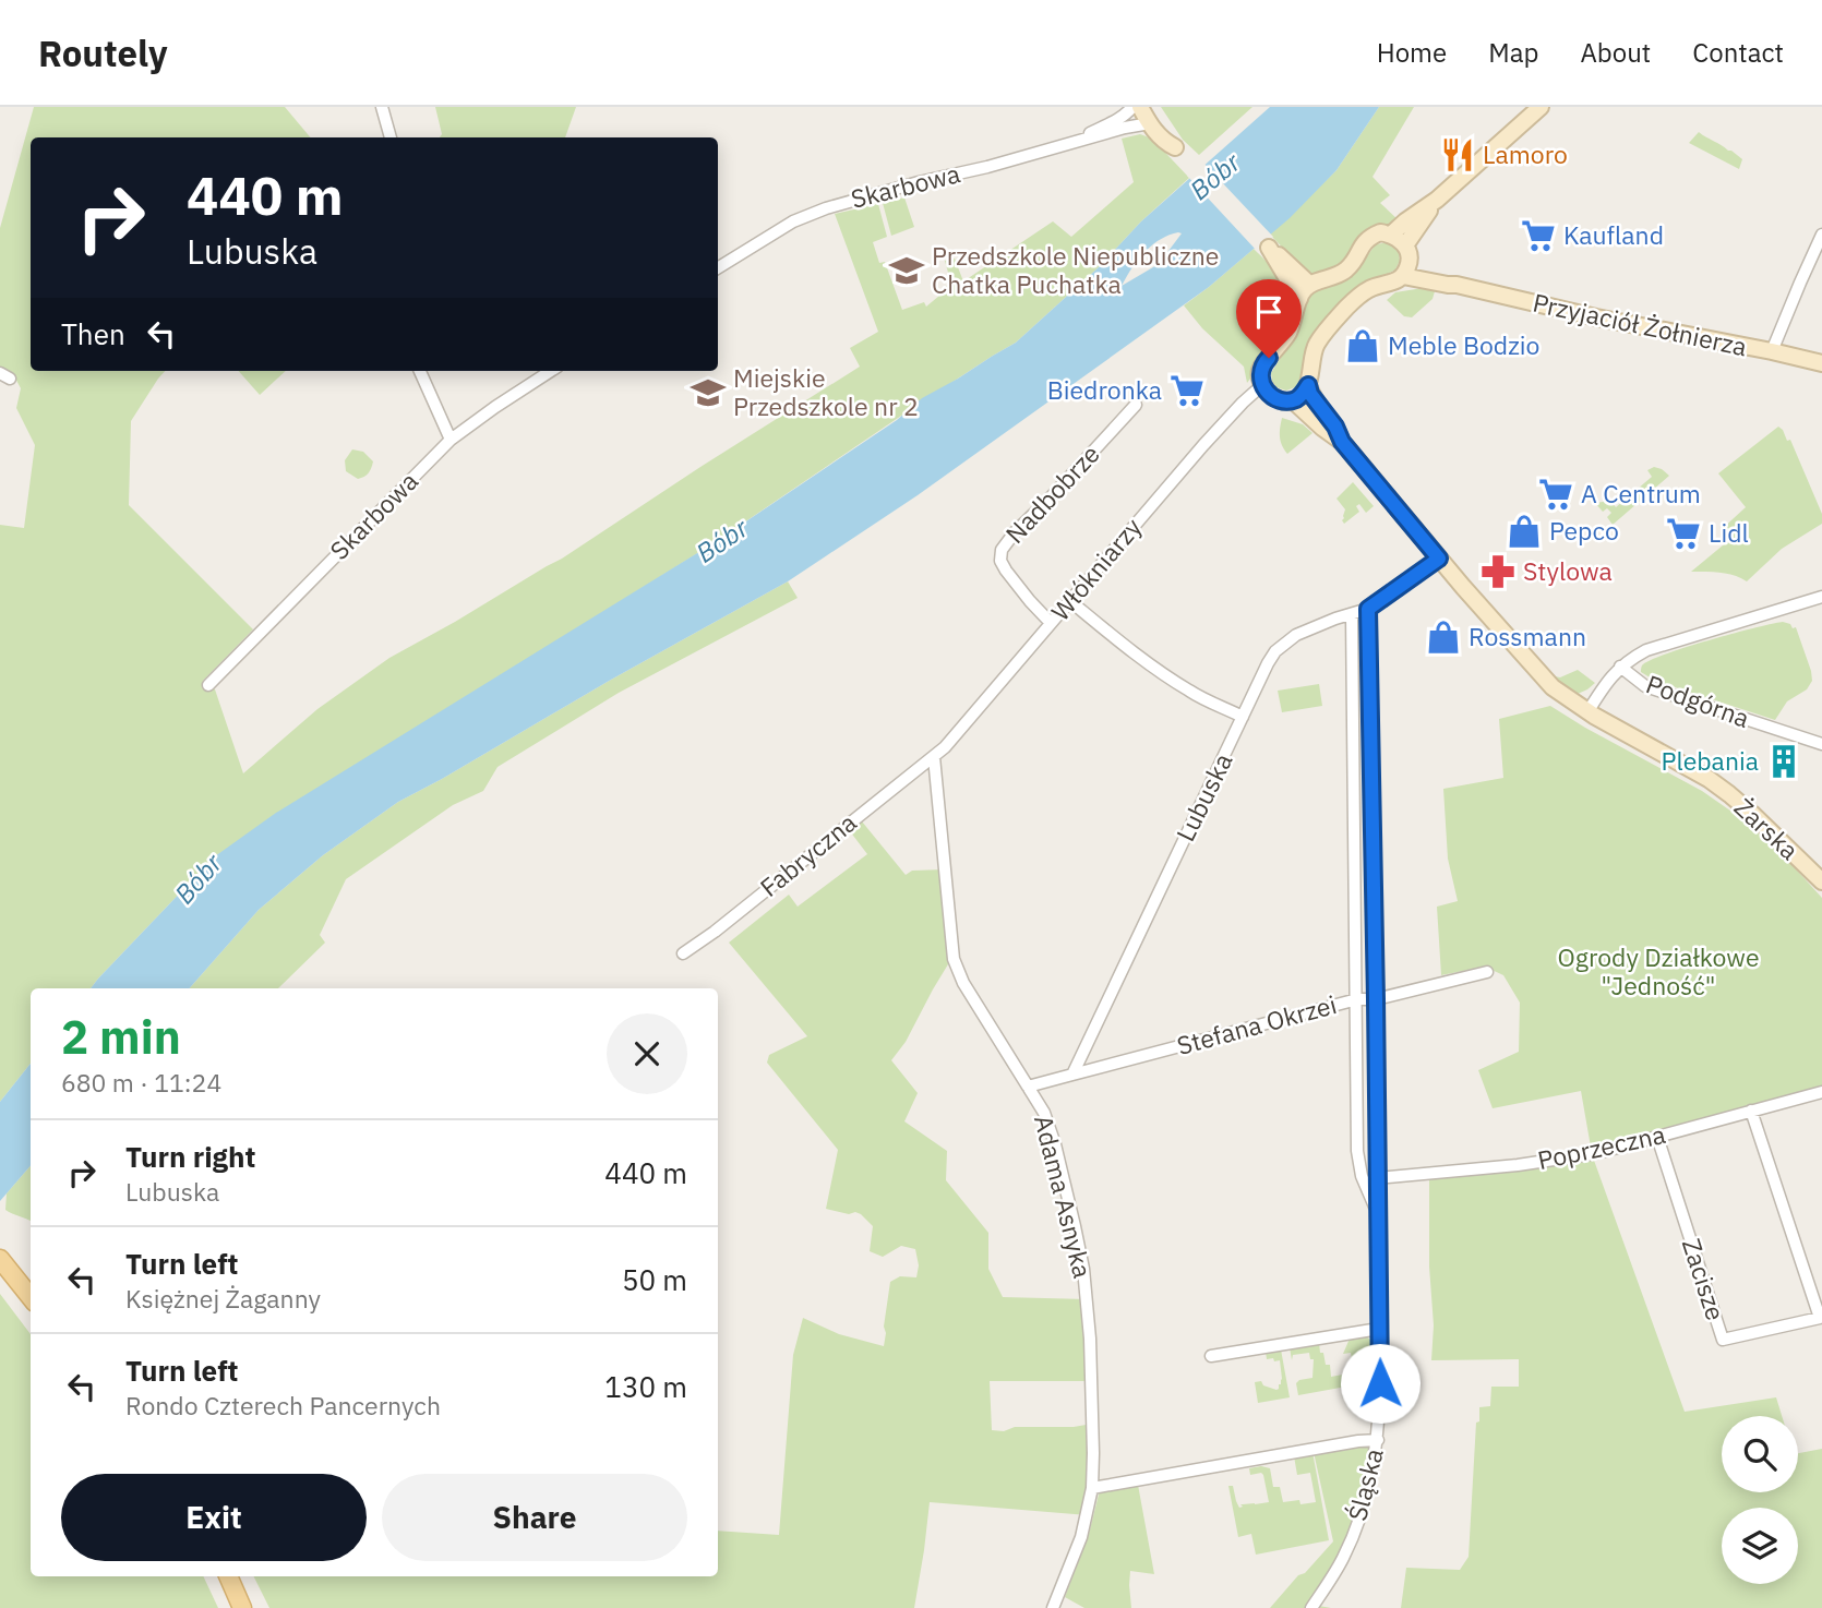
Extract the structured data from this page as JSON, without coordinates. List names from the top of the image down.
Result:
{
  "streets": {
    "main road": ["Przyjaciół Żołnierza", "Żarska"],
    "street": [
      "Skarbowa",
      "Nadbobrze",
      "Włókniarzy",
      "Podgórna",
      "Lubuska",
      "Fabryczna",
      "Stefana Okrzei",
      "Poprzeczna",
      "Adama Asnyka",
      "Zacisze",
      "Śląska"
    ]
  },
  "crossings": [
    ["Nadbobrze", "Włókniarzy"],
    ["Włókniarzy", "Fabryczna"],
    ["Włókniarzy", "Adama Asnyka"],
    ["Lubuska", "Żarska"],
    ["Lubuska", "Stefana Okrzei"],
    ["Lubuska", "Śląska"],
    ["Fabryczna", "Adama Asnyka"],
    ["Stefana Okrzei", "Śląska"],
    ["Poprzeczna", "Zacisze"],
    ["Poprzeczna", "Śląska"]
  ],
  "water": ["Bóbr"],
  "parks": ["Ogrody Działkowe \"Jedność\""],
  "places": {
    "restaurant": ["Lamoro"],
    "supermarket": [
      "Kaufland",
      "Biedronka",
      "A Centrum",
      "Lidl"
    ],
    "school or university": ["Przedszkole Niepubliczne Chatka Puchatka", "Miejskie Przedszkole nr 2"],
    "shop": ["Meble Bodzio", "Pepco", "Rossmann"],
    "pharmacy": ["Stylowa"],
    "building": ["Plebania"]
  },
  "page": {
    "header": "Routely",
    "nav": [
      "Home",
      "Map",
      "About",
      "Contact"
    ],
    "turn": ["440 m", "Lubuska"],
    "then": "Then",
    "heading": ["2 min", "680 m · 11:24"],
    "list": [
      {
        "name": "Turn right",
        "note": "Lubuska",
        "value": "440 m"
      },
      {
        "name": "Turn left",
        "note": "Księżnej Żaganny",
        "value": "50 m"
      },
      {
        "name": "Turn left",
        "note": "Rondo Czterech Pancernych",
        "value": "130 m"
      }
    ],
    "buttons": ["Exit", "Share"]
  }
}
